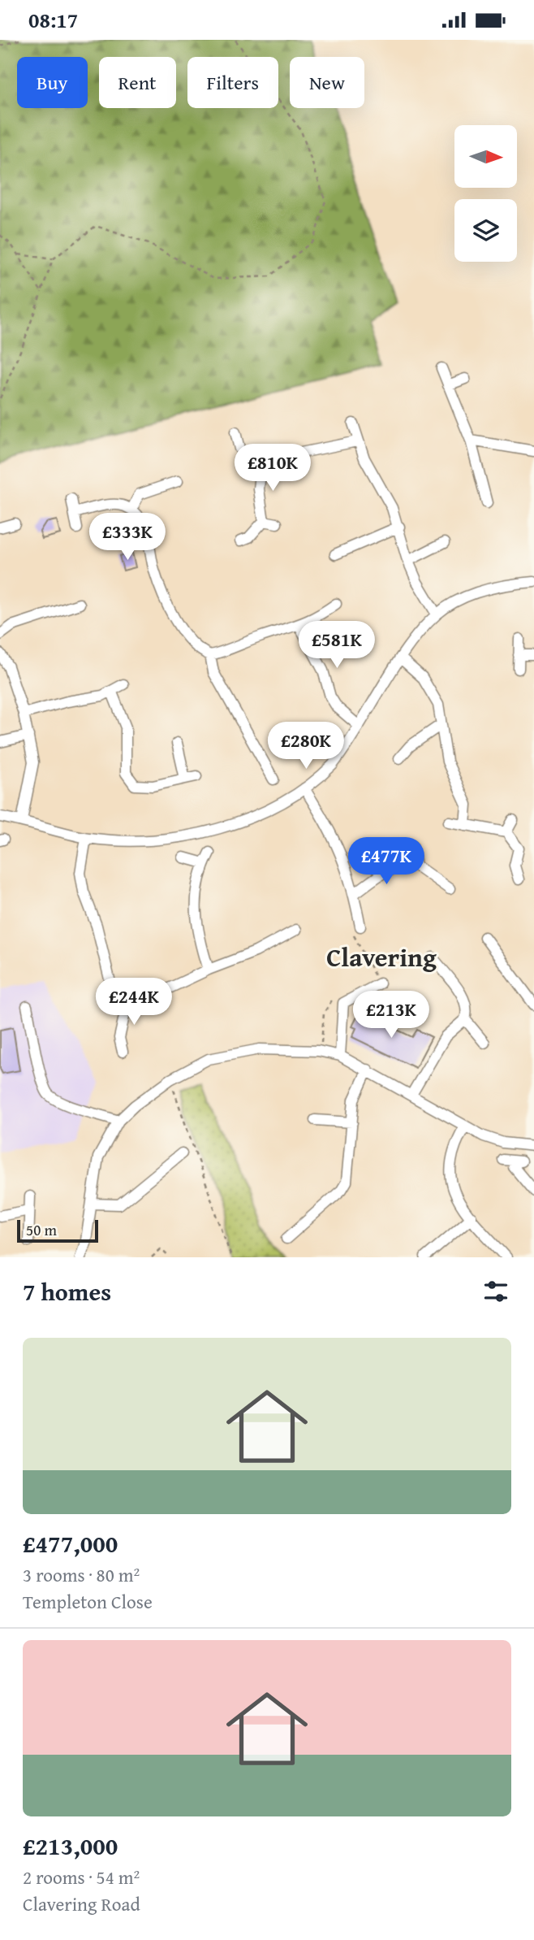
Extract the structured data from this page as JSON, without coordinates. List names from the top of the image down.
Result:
{
  "districts": ["Clavering"],
  "scale_bar": "50 m",
  "north": "right",
  "page": {
    "status": "08:17",
    "chip": [
      "Buy",
      "Rent",
      "Filters",
      "New"
    ],
    "price": [
      "£810K",
      "£333K",
      "£581K",
      "£280K",
      "£477K",
      "£244K",
      "£213K"
    ],
    "scale": "50 m",
    "heading": "7 homes",
    "list": [
      {
        "name": "£477,000",
        "note": "3 rooms · 80 m² · Templeton Close"
      },
      {
        "name": "£213,000",
        "note": "2 rooms · 54 m² · Clavering Road"
      }
    ]
  }
}
